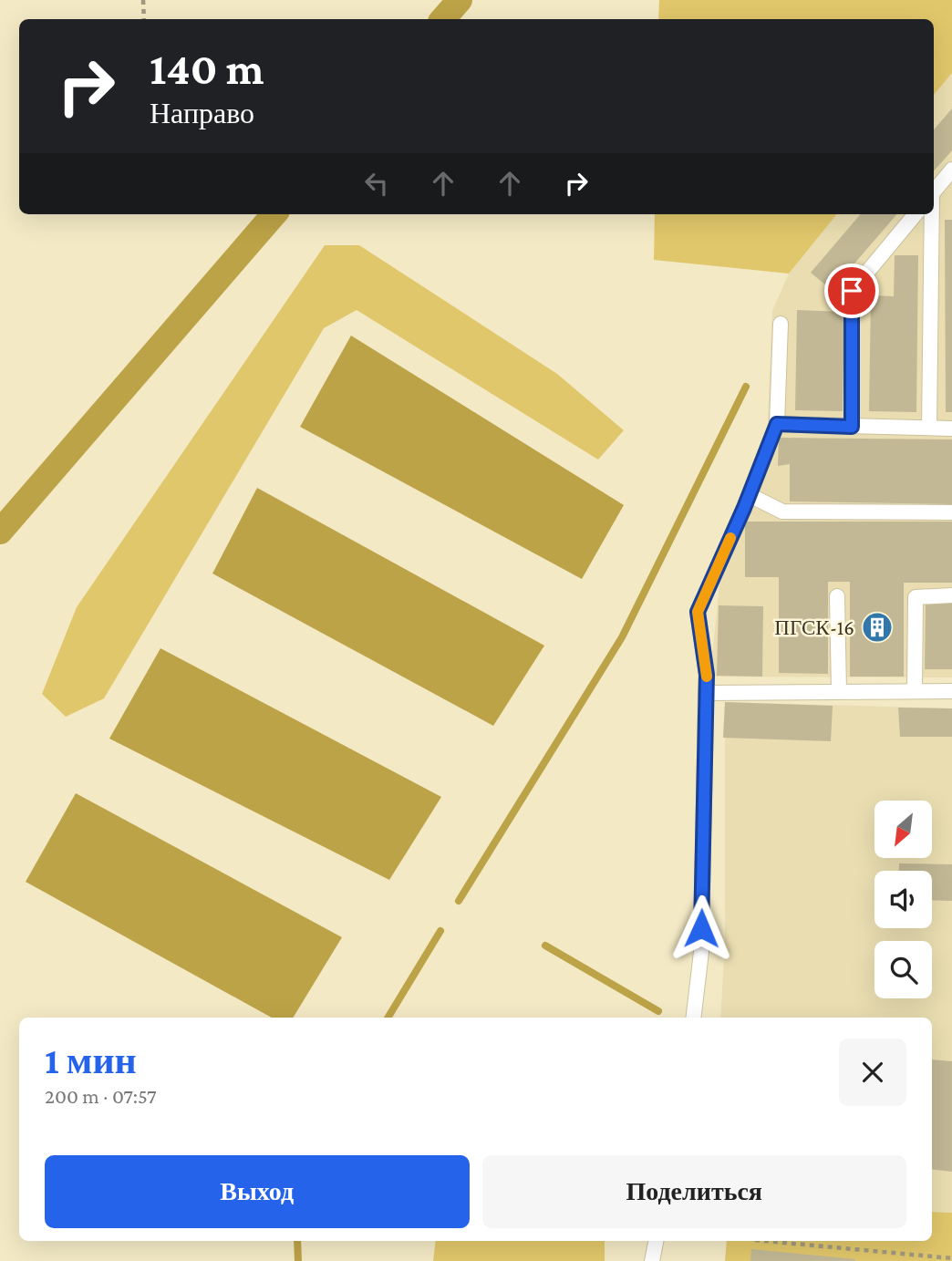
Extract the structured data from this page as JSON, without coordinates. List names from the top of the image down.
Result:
{
  "places": {
    "building": ["ПГСК-16"]
  },
  "north": "bottom left",
  "page": {
    "turn": ["140 m", "Направо"],
    "heading": ["1 мин", "200 m · 07:57"],
    "buttons": ["Выход", "Поделиться"]
  }
}
